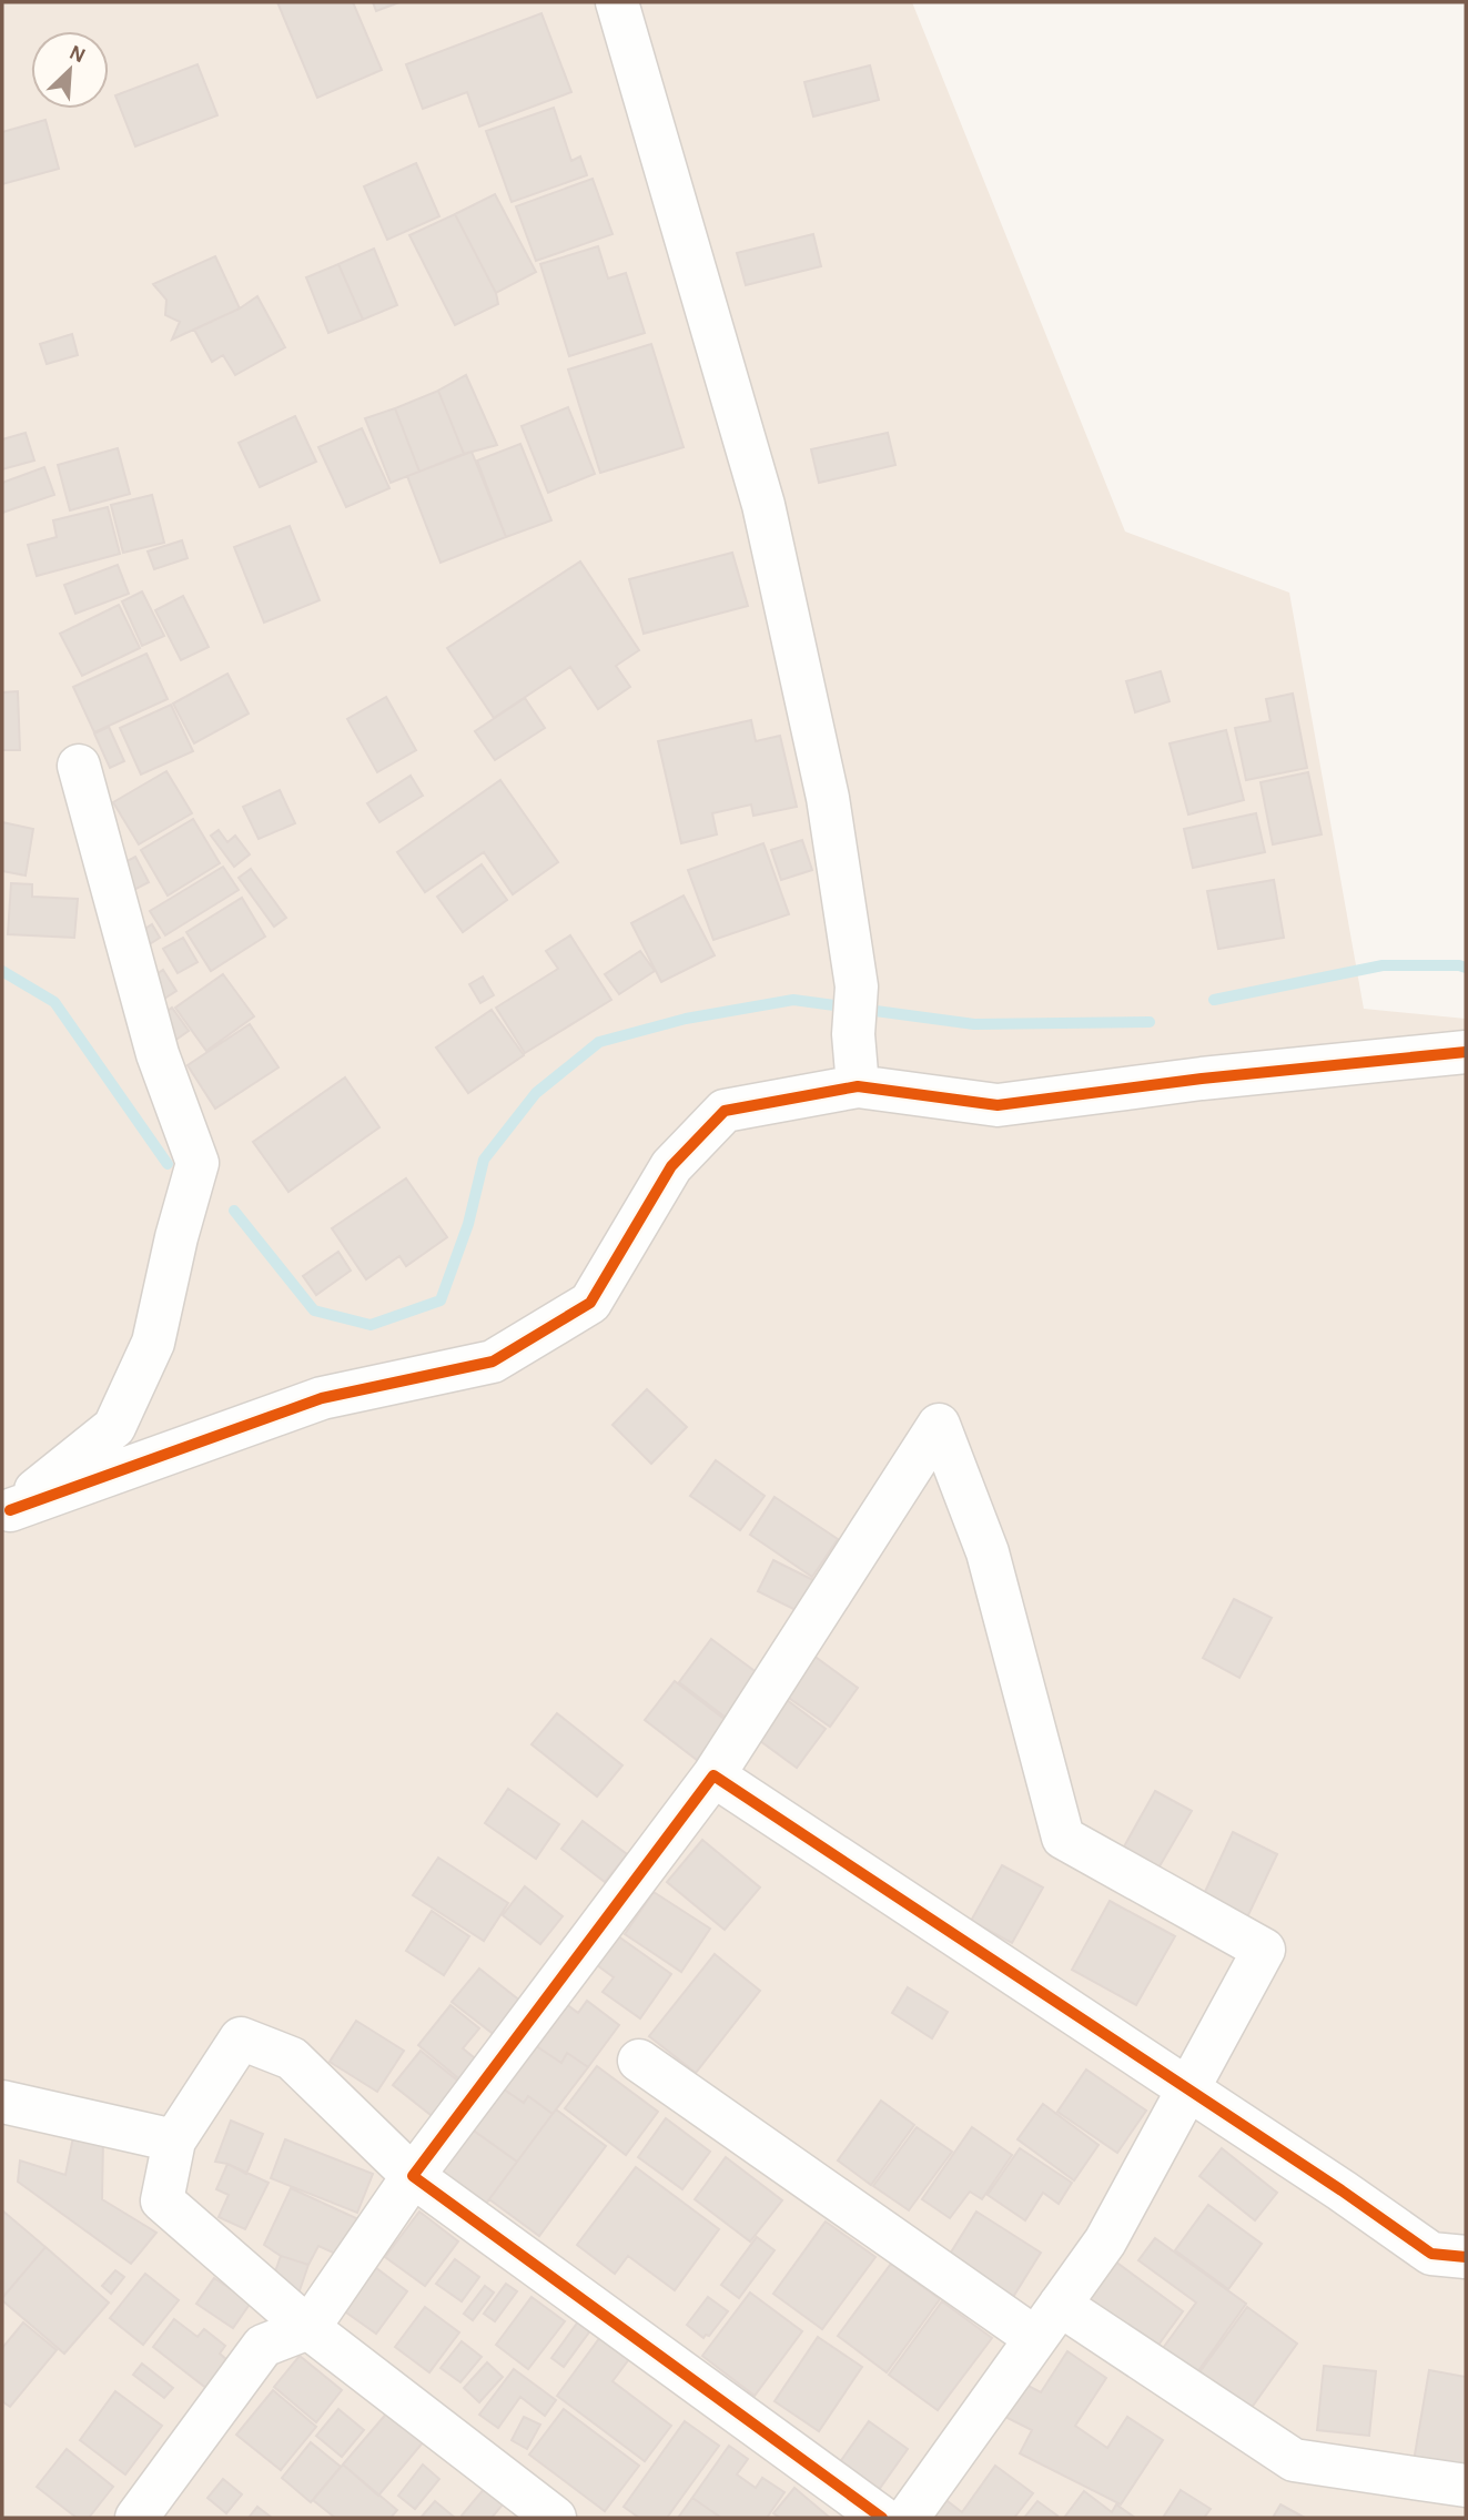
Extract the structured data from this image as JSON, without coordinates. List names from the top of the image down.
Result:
{
  "north": "top right"
}
